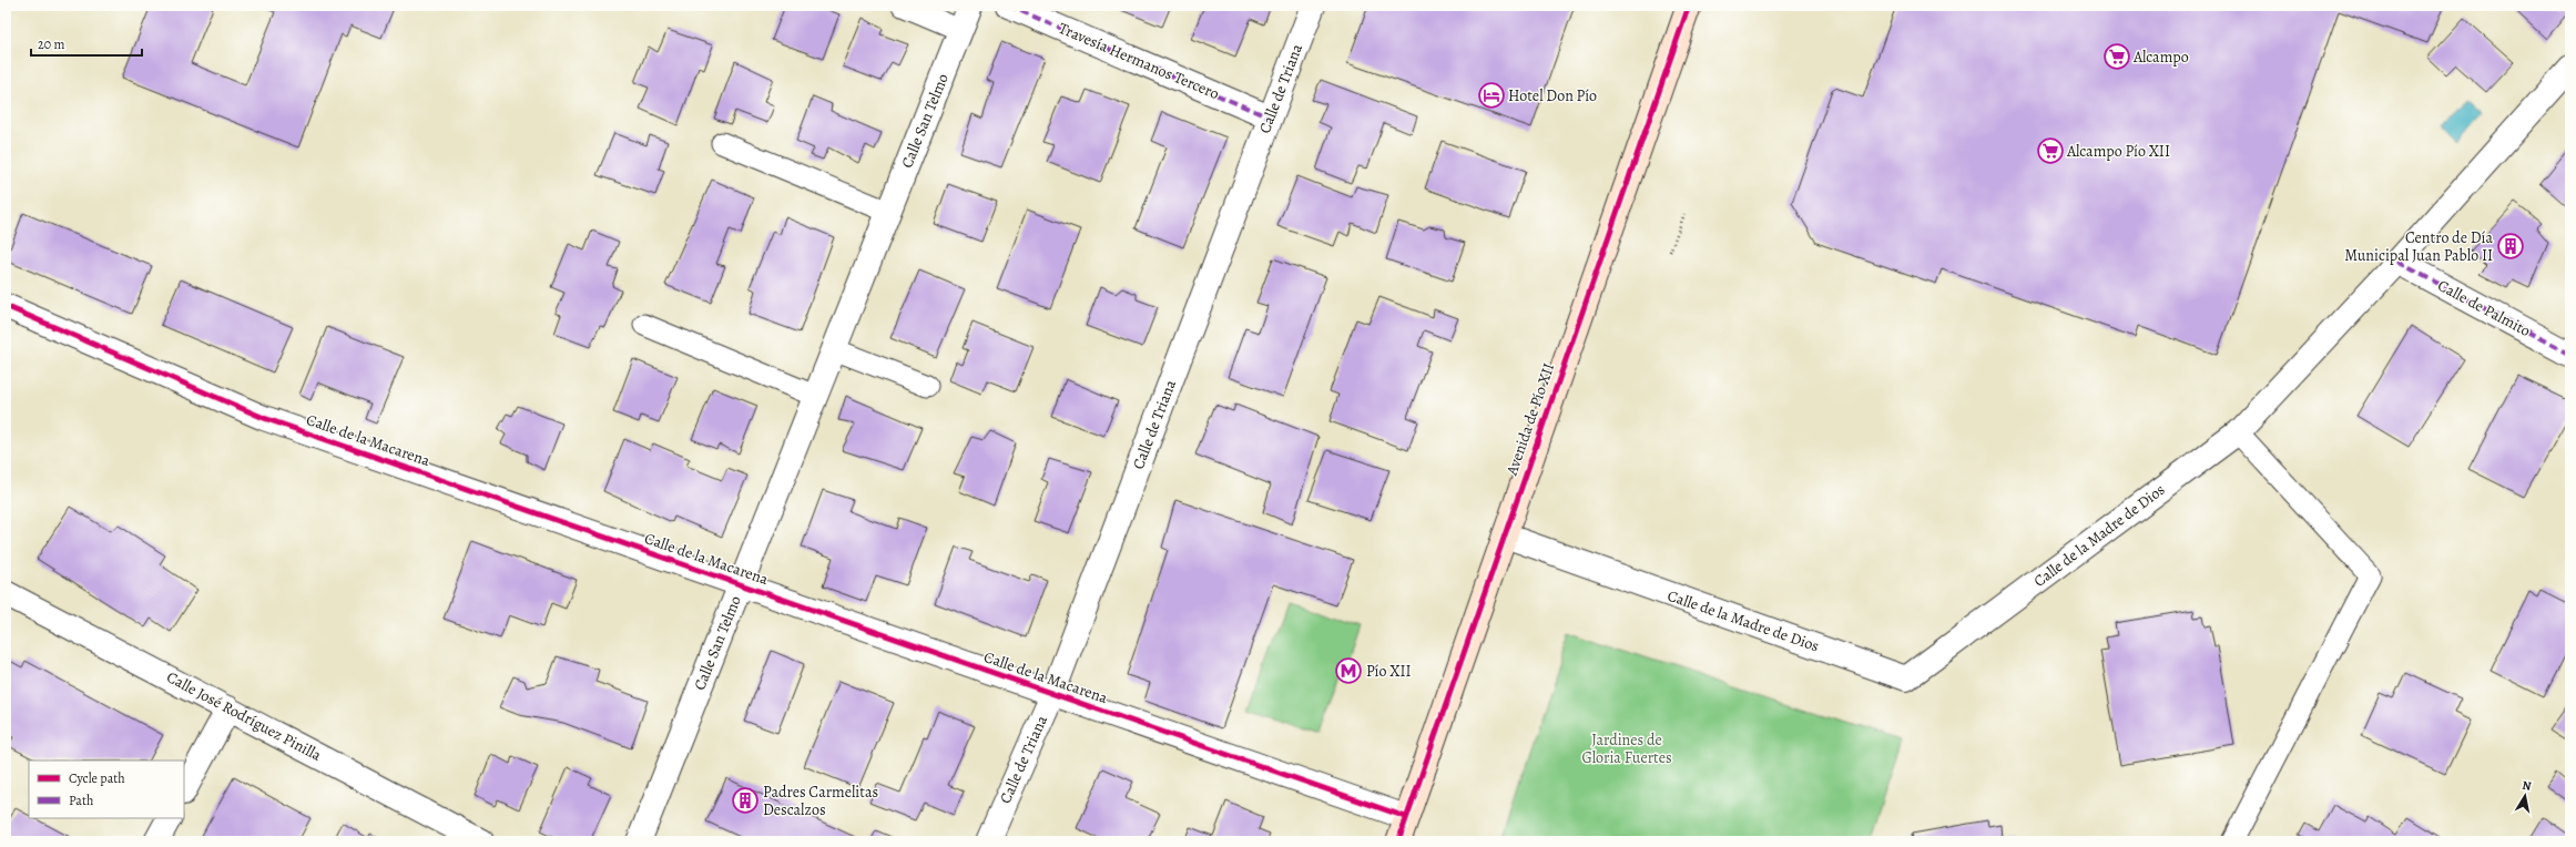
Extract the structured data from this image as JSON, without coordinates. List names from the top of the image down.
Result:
{
  "streets": {
    "main road": ["Avenida de Pío XII"],
    "street": [
      "Travesía Hermanos Tercero",
      "Calle de Triana",
      "Calle San Telmo",
      "Calle de Palmito",
      "Calle de la Macarena",
      "Calle de la Madre de Dios",
      "Calle José Rodríguez Pinilla"
    ]
  },
  "crossings": [
    ["Travesía Hermanos Tercero", "Calle de Triana"],
    ["Calle de Triana", "Calle de la Macarena"],
    ["Calle San Telmo", "Calle de la Macarena"],
    ["Calle de Palmito", "Calle de la Madre de Dios"],
    ["Avenida de Pío XII", "Calle de la Macarena"],
    ["Avenida de Pío XII", "Calle de la Madre de Dios"]
  ],
  "parks": ["Jardines de Gloria Fuertes"],
  "places": {
    "supermarket": ["Alcampo", "Alcampo Pío XII"],
    "hotel": ["Hotel Don Pío"],
    "building": ["Centro de Día Municipal Juan Pablo II", "Padres Carmelitas Descalzos"],
    "metro station": ["Pío XII"]
  },
  "legend": ["Cycle path", "Path"],
  "scale_bar": "20 m",
  "north": "top"
}
